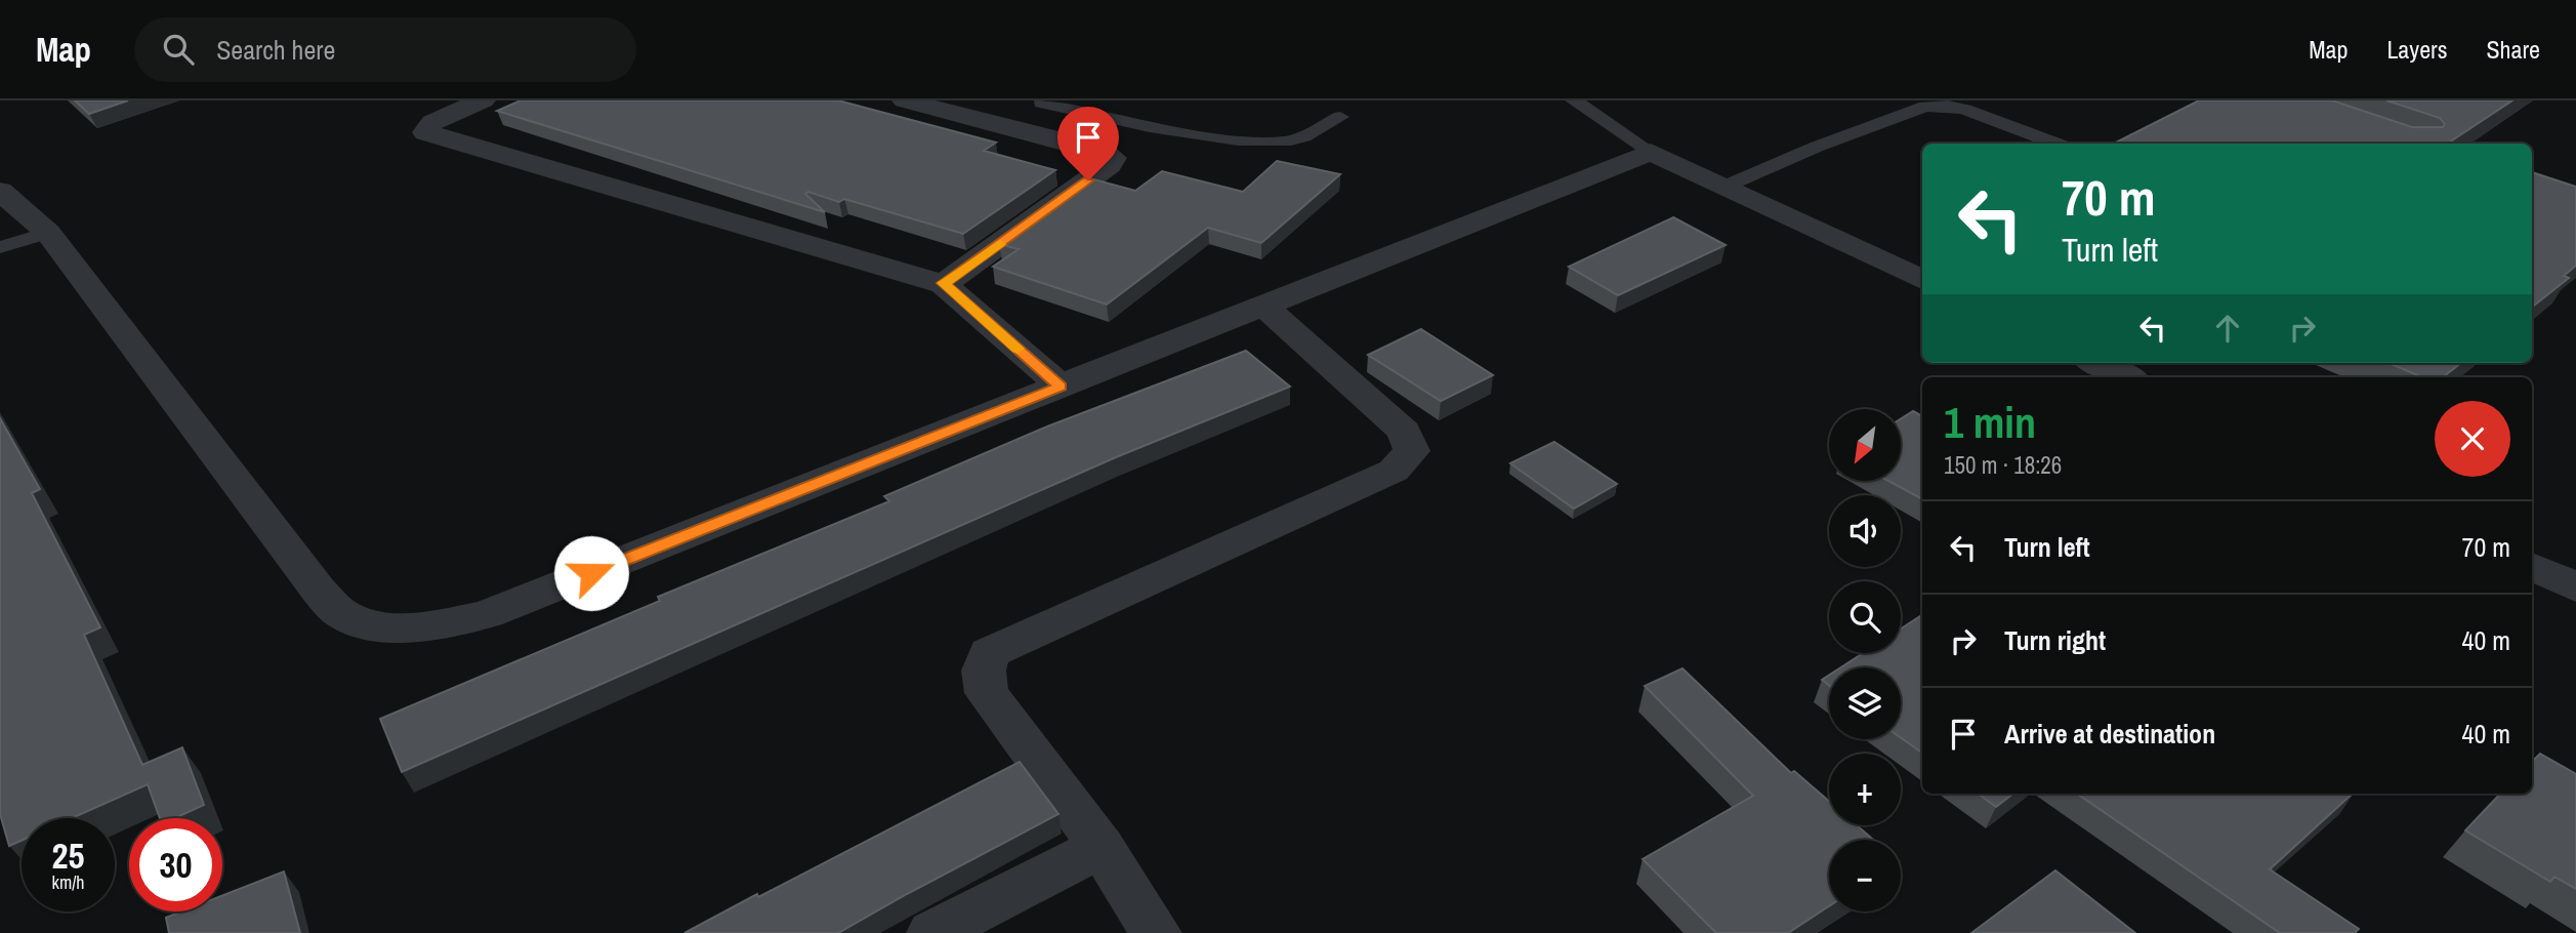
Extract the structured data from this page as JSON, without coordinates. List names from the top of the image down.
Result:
{
  "north": "bottom left",
  "page": {
    "header": "Map",
    "search": "Search here",
    "nav": ["Map", "Layers", "Share"],
    "turn": ["70 m", "Turn left"],
    "heading": ["1 min", "150 m · 18:26"],
    "map_buttons": ["+", "−"],
    "list": [
      {
        "name": "Turn left",
        "value": "70 m"
      },
      {
        "name": "Turn right",
        "value": "40 m"
      },
      {
        "name": "Arrive at destination",
        "value": "40 m"
      }
    ],
    "speed": "25 km/h",
    "limit": "30"
  }
}
